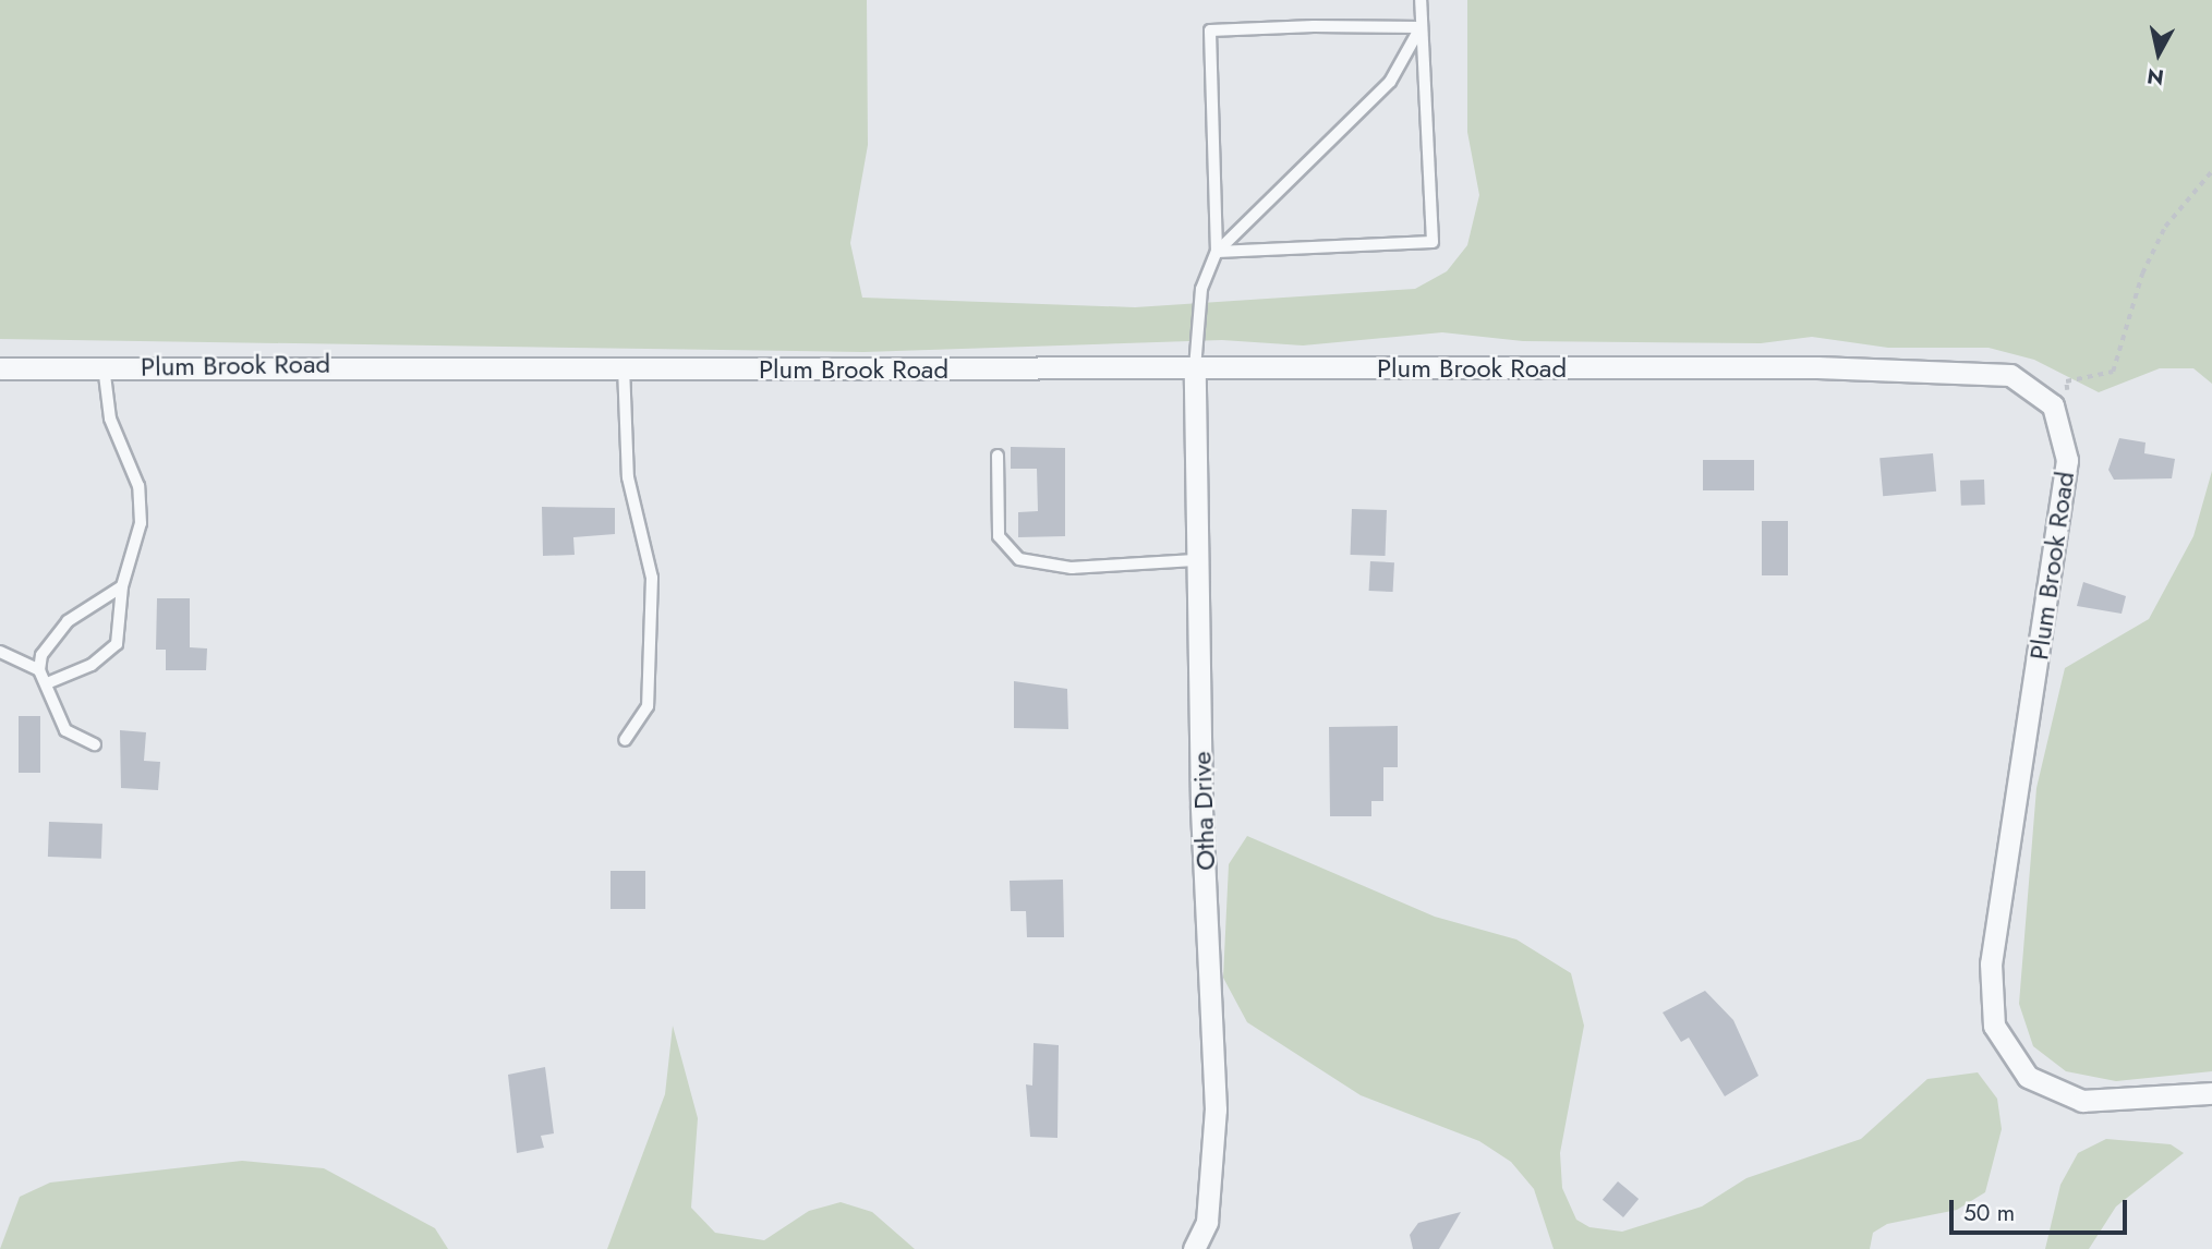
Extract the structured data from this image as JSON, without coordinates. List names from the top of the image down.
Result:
{
  "streets": {
    "street": ["Plum Brook Road", "Otha Drive"]
  },
  "crossings": [
    ["Plum Brook Road", "Otha Drive"]
  ],
  "scale_bar": "50 m",
  "north": "bottom"
}
